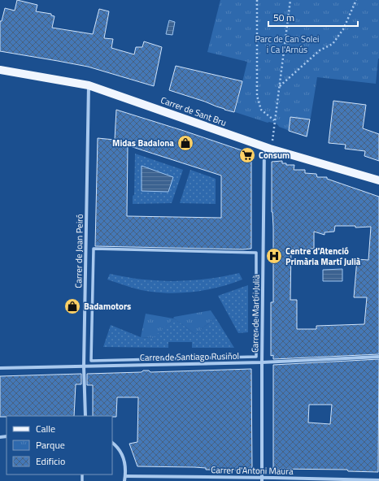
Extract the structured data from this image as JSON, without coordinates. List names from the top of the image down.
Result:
{
  "streets": {
    "main road": ["Carrer de Sant Bru"],
    "street": [
      "Carrer de Joan Peiró",
      "Carrer de Martí i Julià",
      "Carrer de Santiago Rusiñol",
      "Carrer d'Antoni Maura"
    ]
  },
  "crossings": [
    ["Carrer de Sant Bru", "Carrer de Joan Peiró"],
    ["Carrer de Sant Bru", "Carrer de Martí i Julià"],
    ["Carrer de Joan Peiró", "Carrer de Santiago Rusiñol"],
    ["Carrer de Martí i Julià", "Carrer de Santiago Rusiñol"],
    ["Carrer de Martí i Julià", "Carrer d'Antoni Maura"]
  ],
  "parks": ["Parc de Can Solei i Ca l'Arnús"],
  "places": {
    "shop": ["Midas Badalona", "Badamotors"],
    "supermarket": ["Consum"],
    "hospital": ["Centre d'Atenció Primària Martí Julià"]
  },
  "legend": ["Calle", "Parque", "Edificio"],
  "scale_bar": "50 m"
}
